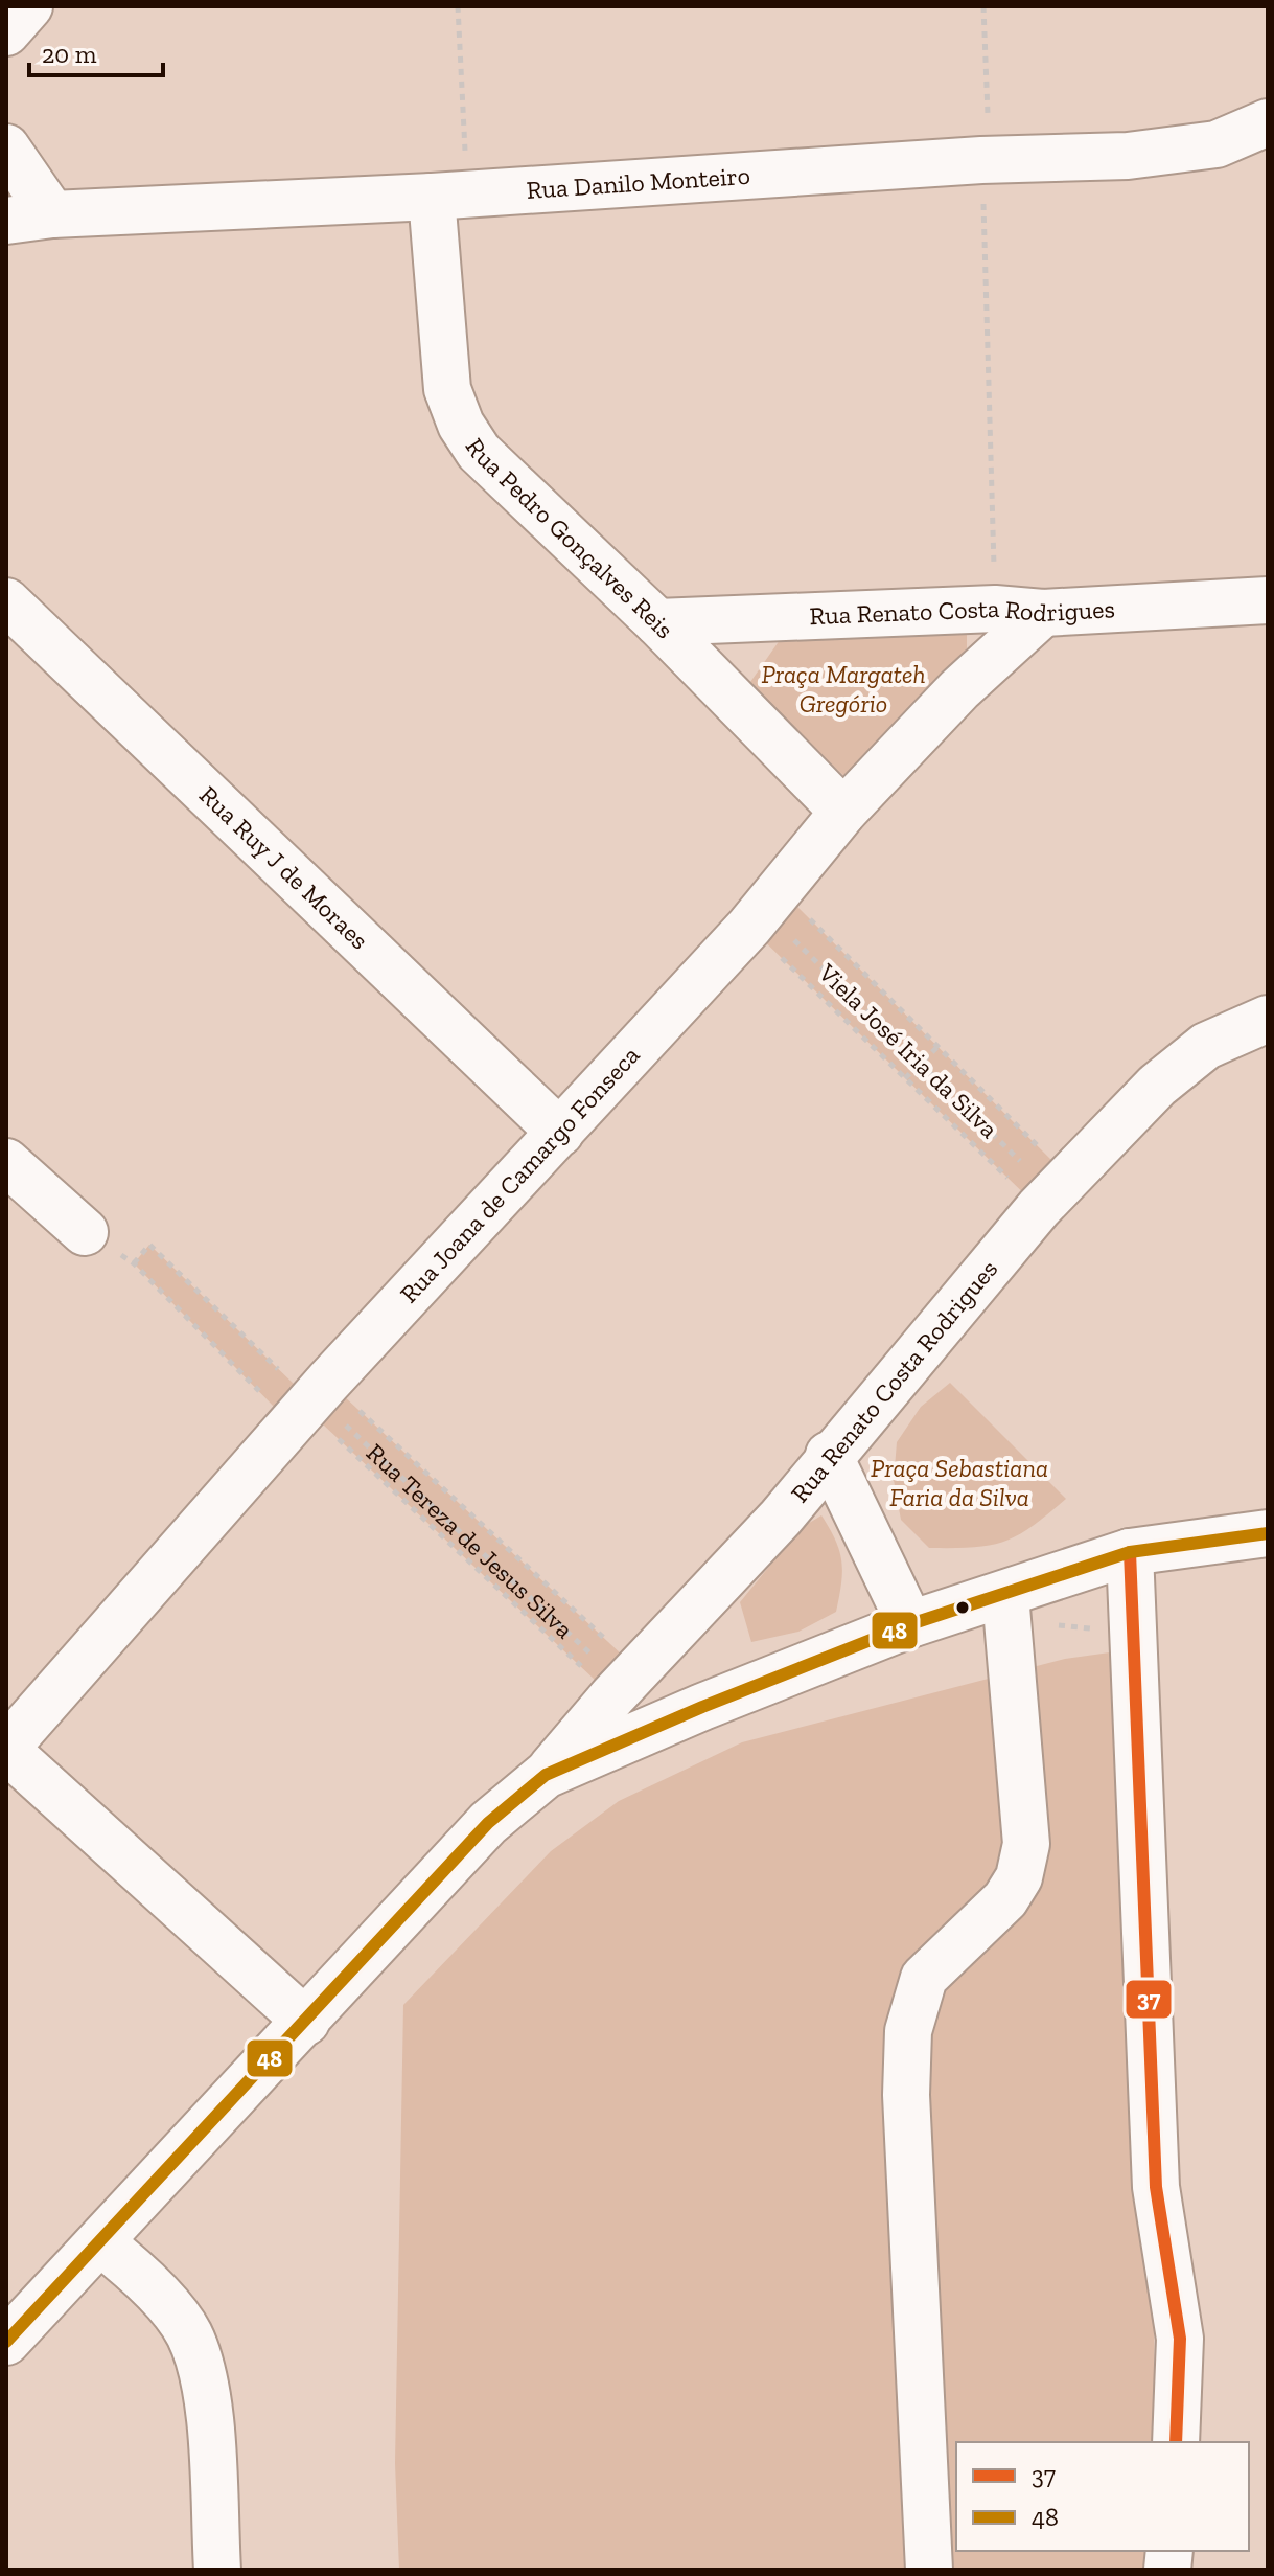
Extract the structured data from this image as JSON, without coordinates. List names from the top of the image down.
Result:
{
  "streets": {
    "street": [
      "Rua Danilo Monteiro",
      "Rua Pedro Gonçalves Reis",
      "Rua Renato Costa Rodrigues",
      "Rua Ruy J de Moraes",
      "Rua Joana de Camargo Fonseca"
    ],
    "path": ["Viela José Iria da Silva", "Rua Tereza de Jesus Silva"]
  },
  "crossings": [
    ["Rua Danilo Monteiro", "Rua Pedro Gonçalves Reis"],
    ["Rua Pedro Gonçalves Reis", "Rua Renato Costa Rodrigues"],
    ["Rua Pedro Gonçalves Reis", "Rua Joana de Camargo Fonseca"],
    ["Rua Renato Costa Rodrigues", "Viela José Iria da Silva"],
    ["Rua Renato Costa Rodrigues", "Rua Joana de Camargo Fonseca"],
    ["Rua Renato Costa Rodrigues", "Rua Tereza de Jesus Silva"],
    ["Rua Ruy J de Moraes", "Rua Joana de Camargo Fonseca"],
    ["Viela José Iria da Silva", "Rua Joana de Camargo Fonseca"],
    ["Rua Joana de Camargo Fonseca", "Rua Tereza de Jesus Silva"]
  ],
  "parks": ["Praça Margateh Gregório", "Praça Sebastiana Faria da Silva"],
  "lines": ["transit line 48", "transit line 37"],
  "legend": ["37", "48"],
  "scale_bar": "20 m"
}
